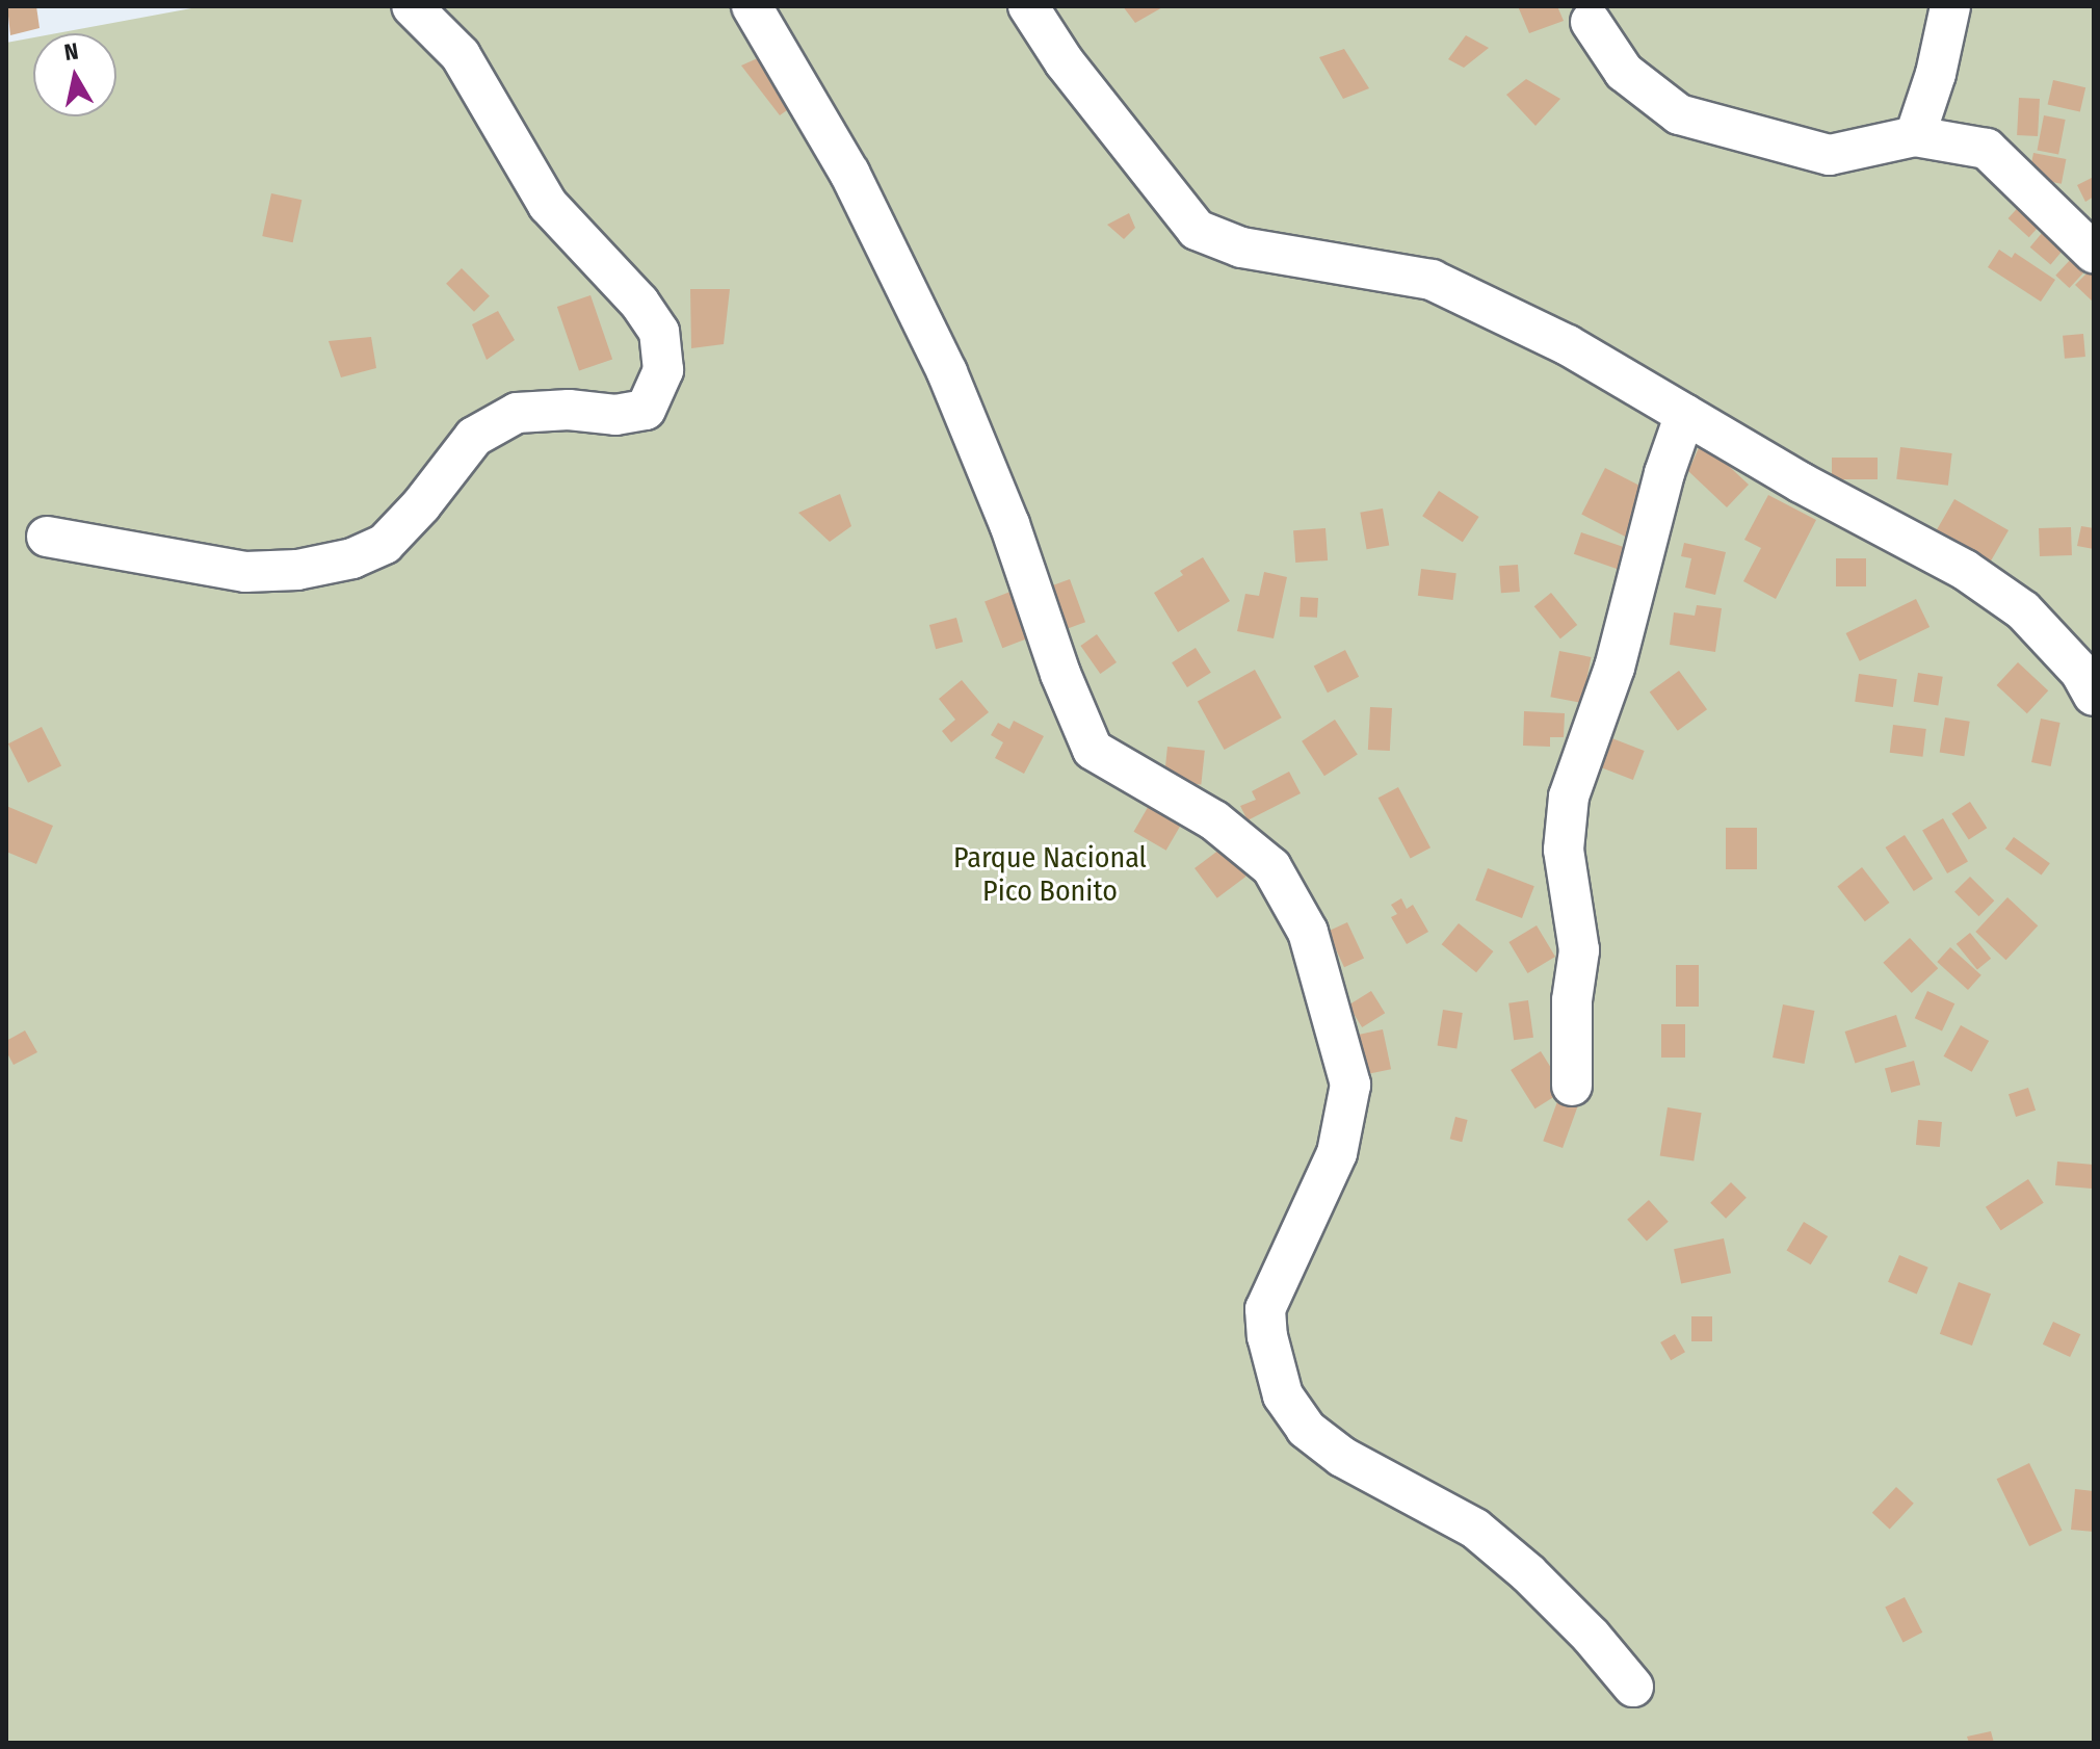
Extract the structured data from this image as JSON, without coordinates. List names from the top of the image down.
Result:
{
  "parks": ["Parque Nacional Pico Bonito"],
  "north": "top"
}
